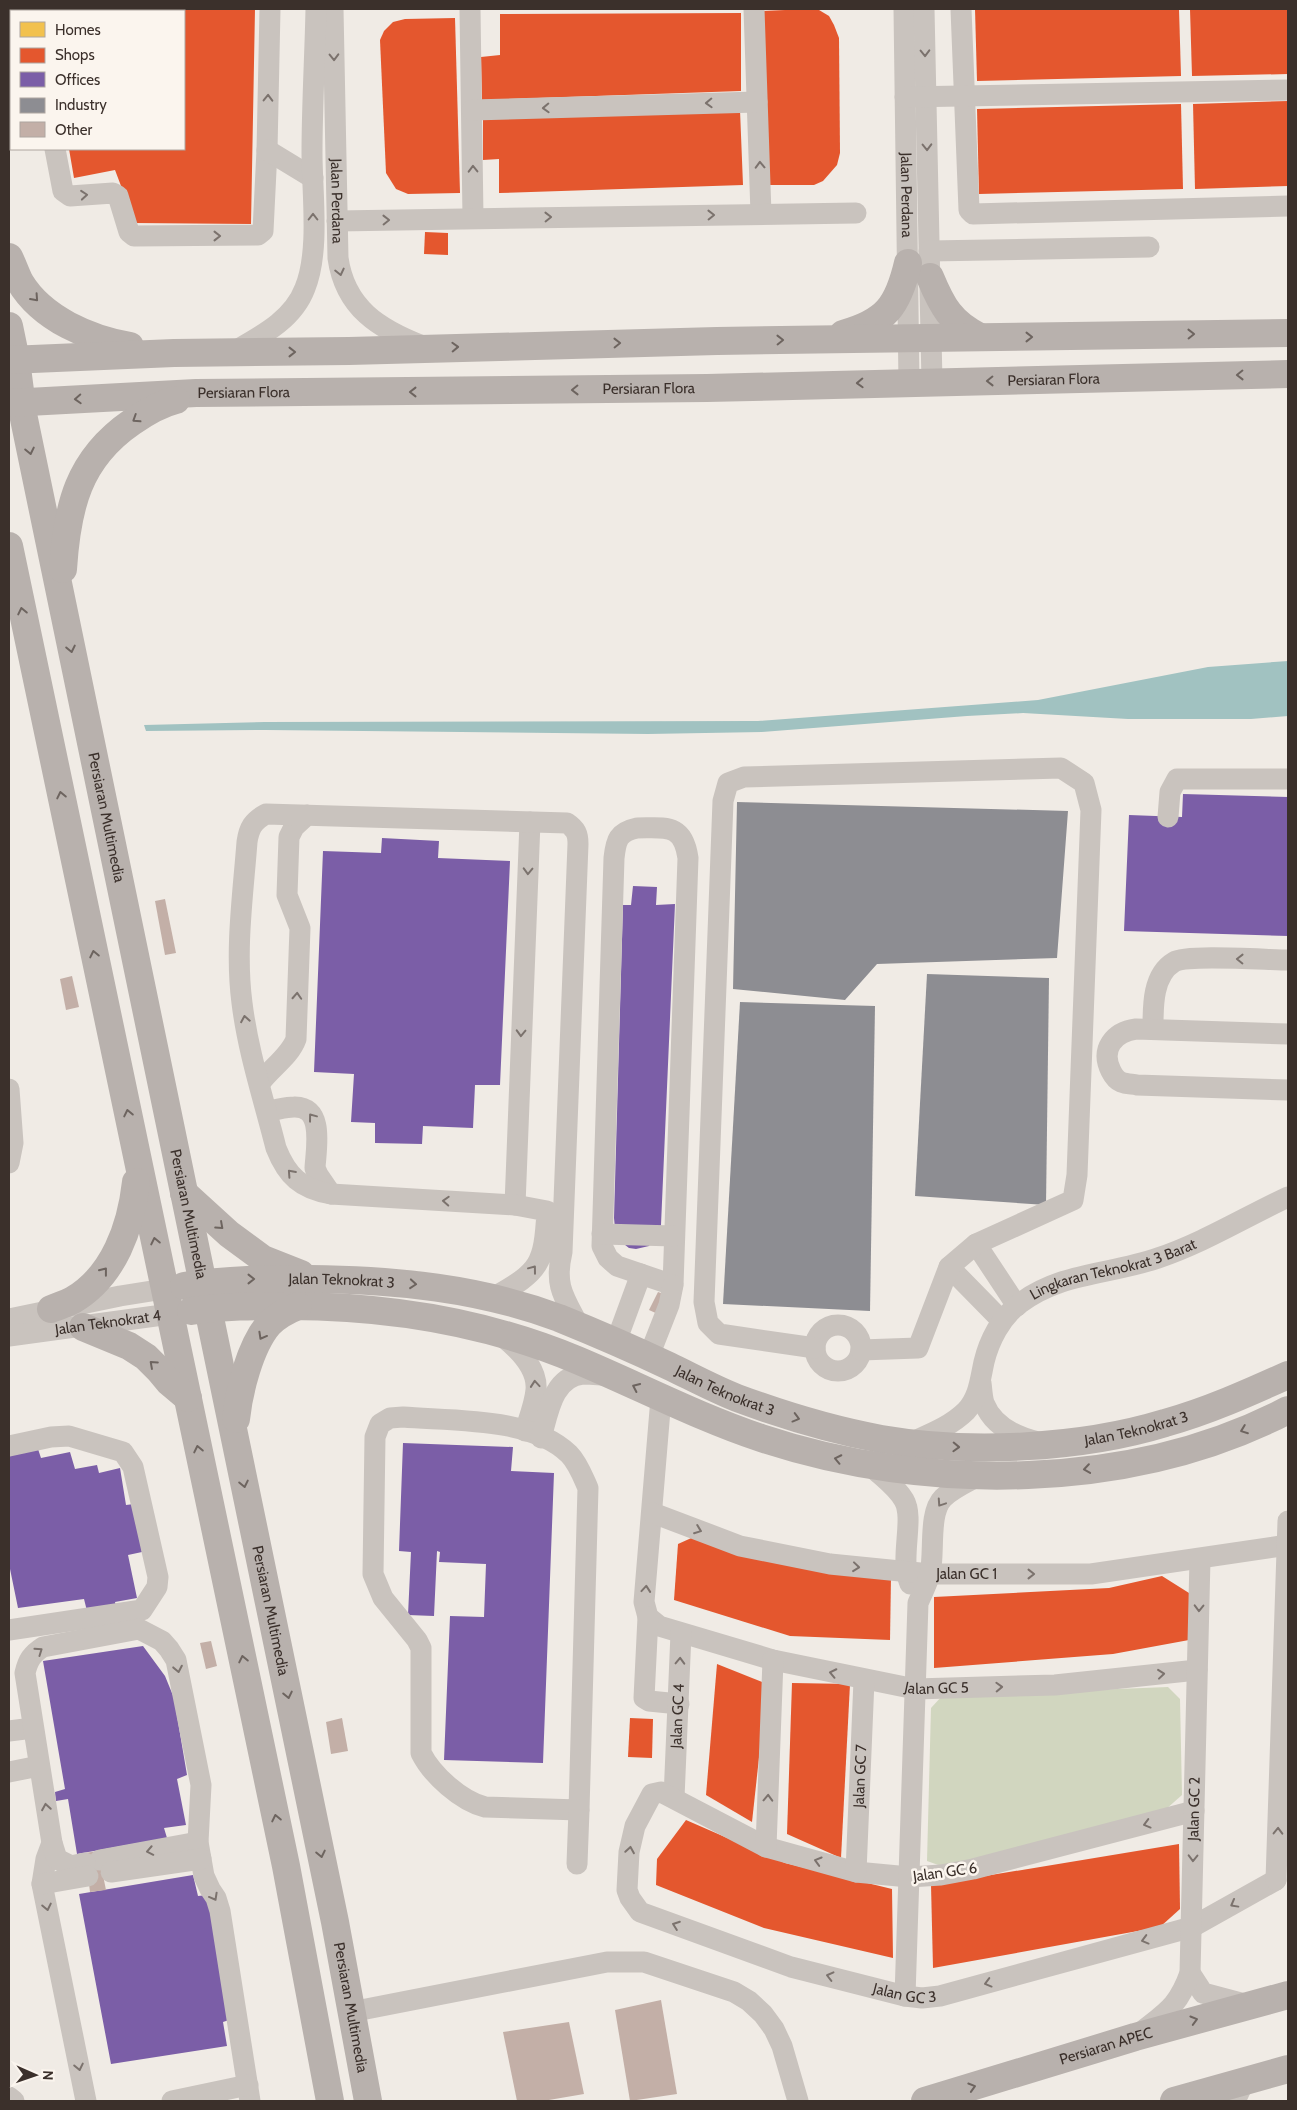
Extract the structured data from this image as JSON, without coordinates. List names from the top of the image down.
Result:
{
  "streets": {
    "main road": [
      "Persiaran Flora",
      "Persiaran Multimedia",
      "Jalan Teknokrat 3",
      "Persiaran APEC"
    ],
    "street": [
      "Jalan Perdana",
      "Lingkaran Teknokrat 3 Barat",
      "Jalan Teknokrat 4",
      "Jalan GC 1",
      "Jalan GC 5",
      "Jalan GC 4",
      "Jalan GC 7",
      "Jalan GC 2",
      "Jalan GC 6",
      "Jalan GC 3"
    ]
  },
  "crossings": [
    ["Jalan Perdana", "Persiaran Flora"],
    ["Persiaran Flora", "Persiaran Multimedia"],
    ["Persiaran Multimedia", "Jalan Teknokrat 3"],
    ["Jalan Teknokrat 3", "Jalan Teknokrat 4"],
    ["Jalan GC 1", "Jalan GC 2"],
    ["Jalan GC 5", "Jalan GC 4"],
    ["Jalan GC 5", "Jalan GC 7"],
    ["Jalan GC 5", "Jalan GC 2"],
    ["Jalan GC 4", "Jalan GC 6"],
    ["Jalan GC 4", "Jalan GC 3"],
    ["Jalan GC 7", "Jalan GC 6"],
    ["Jalan GC 2", "Jalan GC 6"],
    ["Jalan GC 2", "Jalan GC 3"],
    ["Jalan GC 2", "Persiaran APEC"],
    ["Jalan GC 6", "Jalan GC 3"]
  ],
  "one_way": ["Jalan GC 1", "Jalan GC 6", "Persiaran APEC"],
  "legend": [
    "Homes",
    "Shops",
    "Offices",
    "Industry",
    "Other"
  ],
  "north": "right"
}
